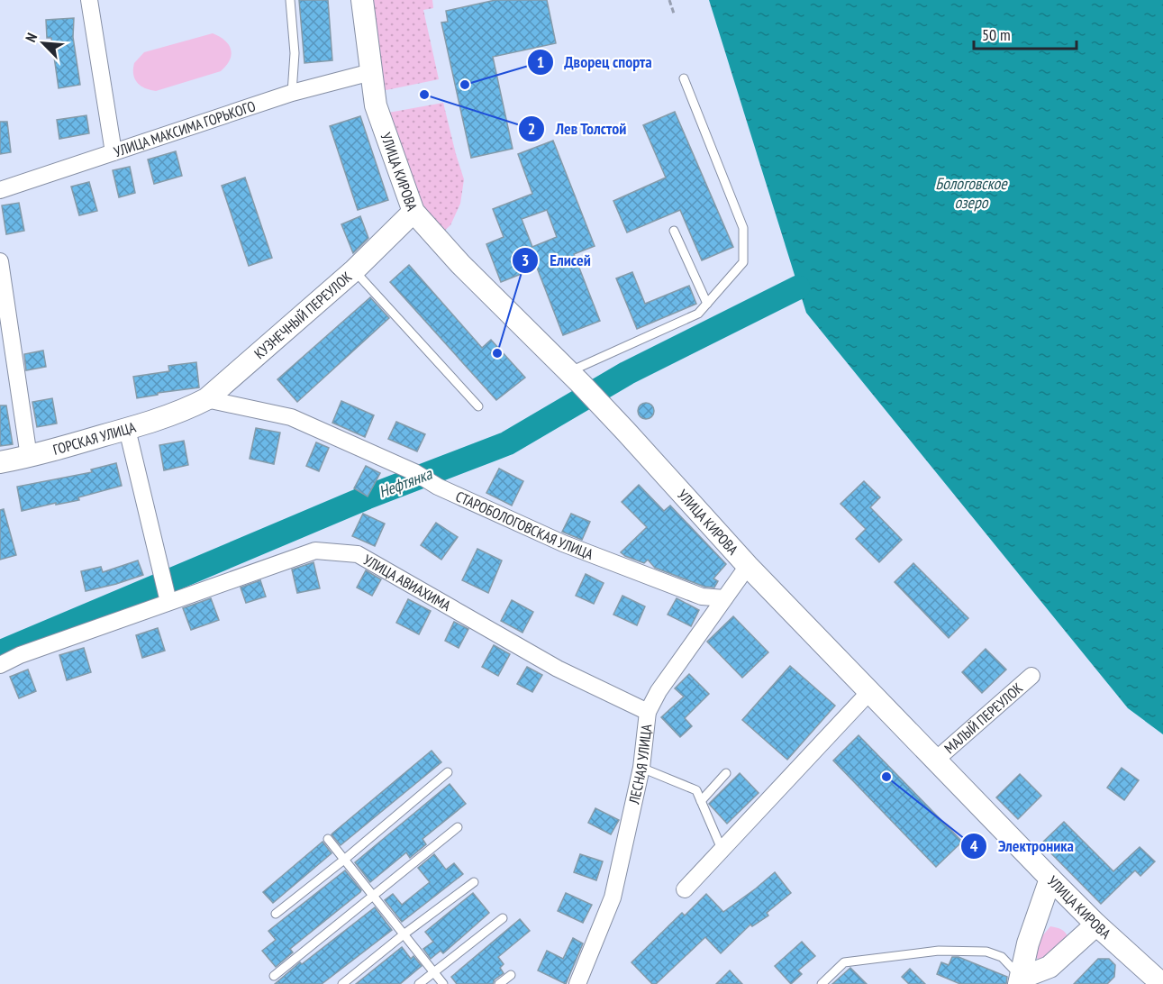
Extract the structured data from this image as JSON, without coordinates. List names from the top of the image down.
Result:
{
  "streets": {
    "main road": ["УЛИЦА КИРОВА", "КУЗНЕЧНЫЙ ПЕРЕУЛОК", "ГОРСКАЯ УЛИЦА"],
    "street": [
      "УЛИЦА МАКСИМА ГОРЬКОГО",
      "СТАРОБОЛОГОВСКАЯ УЛИЦА",
      "УЛИЦА АВИАХИМА",
      "МАЛЫЙ ПЕРЕУЛОК",
      "ЛЕСНАЯ УЛИЦА"
    ]
  },
  "crossings": [
    ["УЛИЦА МАКСИМА ГОРЬКОГО", "УЛИЦА КИРОВА"],
    ["УЛИЦА КИРОВА", "КУЗНЕЧНЫЙ ПЕРЕУЛОК"],
    ["УЛИЦА КИРОВА", "МАЛЫЙ ПЕРЕУЛОК"],
    ["УЛИЦА КИРОВА", "ЛЕСНАЯ УЛИЦА"],
    ["КУЗНЕЧНЫЙ ПЕРЕУЛОК", "ГОРСКАЯ УЛИЦА"],
    ["КУЗНЕЧНЫЙ ПЕРЕУЛОК", "СТАРОБОЛОГОВСКАЯ УЛИЦА"],
    ["СТАРОБОЛОГОВСКАЯ УЛИЦА", "ЛЕСНАЯ УЛИЦА"],
    ["УЛИЦА АВИАХИМА", "ЛЕСНАЯ УЛИЦА"]
  ],
  "water": ["Бологовское озеро", "Нефтянка"],
  "places": [
    "Дворец спорта",
    "Лев Толстой",
    "Елисей",
    "Электроника"
  ],
  "scale_bar": "50 m",
  "north": "top left"
}
